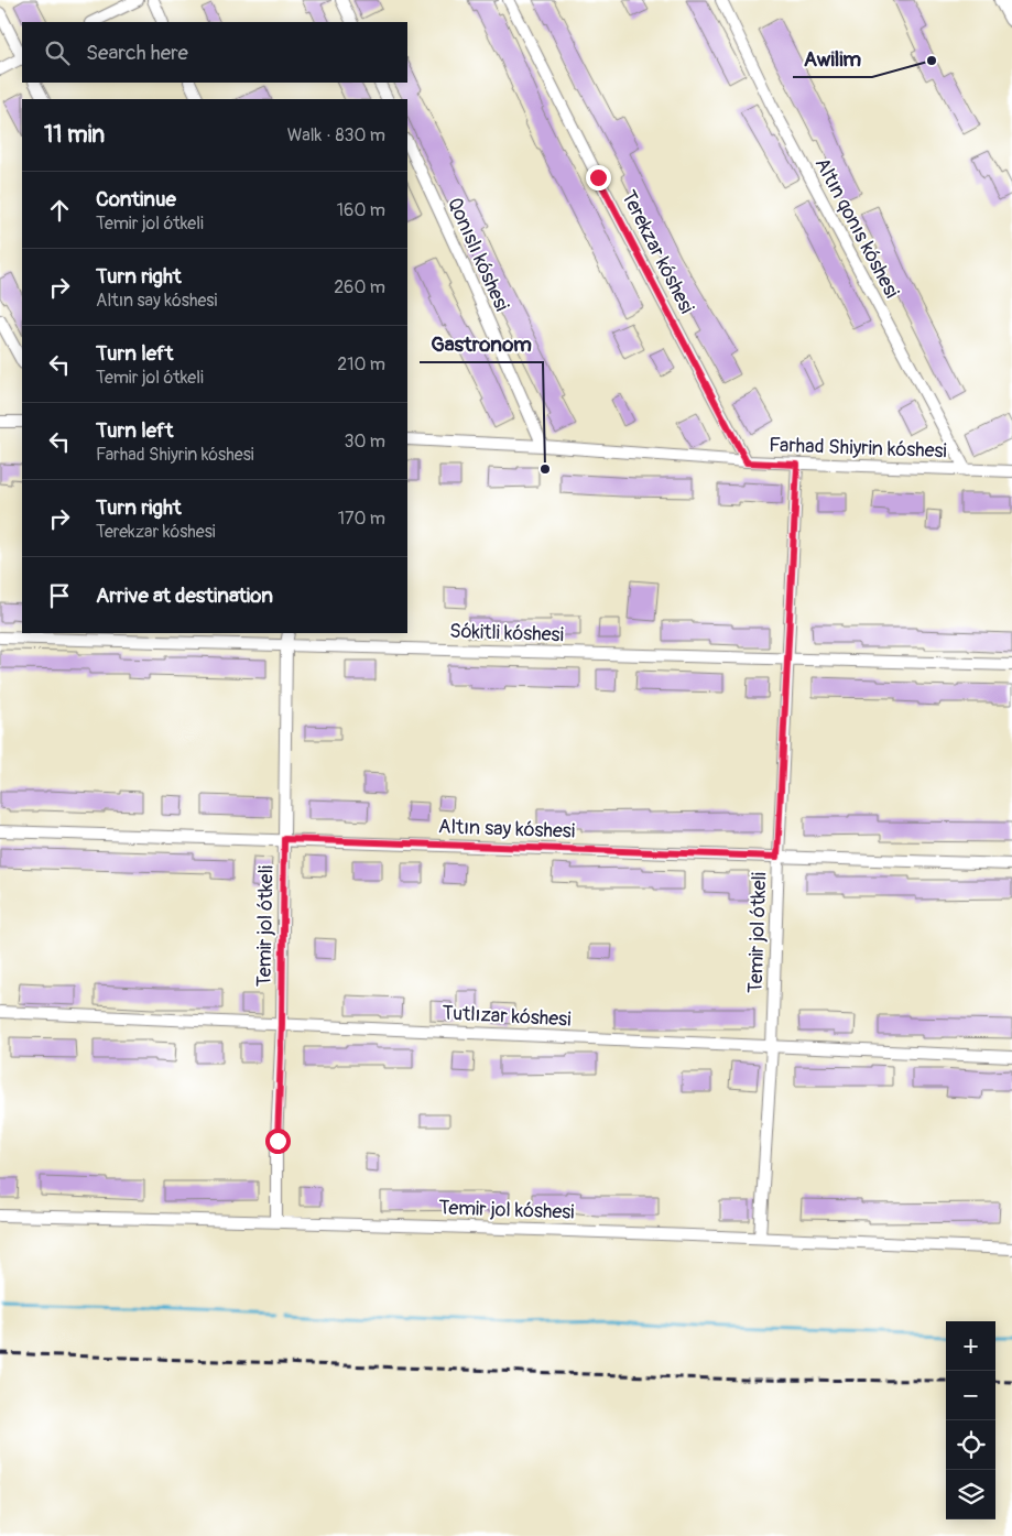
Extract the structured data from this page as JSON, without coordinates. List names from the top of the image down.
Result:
{
  "streets": {
    "street": [
      "Altın qonıs kóshesi",
      "Terekzar kóshesi",
      "Qonıslı kóshesi",
      "Farhad Shiyrin kóshesi",
      "Sókitli kóshesi",
      "Altın say kóshesi",
      "Temir jol ótkeli",
      "Tutlızar kóshesi",
      "Temir jol kóshesi"
    ]
  },
  "crossings": [
    ["Altın qonıs kóshesi", "Farhad Shiyrin kóshesi"],
    ["Terekzar kóshesi", "Farhad Shiyrin kóshesi"],
    ["Qonıslı kóshesi", "Farhad Shiyrin kóshesi"],
    ["Farhad Shiyrin kóshesi", "Temir jol ótkeli"],
    ["Sókitli kóshesi", "Temir jol ótkeli"],
    ["Altın say kóshesi", "Temir jol ótkeli"],
    ["Temir jol ótkeli", "Tutlızar kóshesi"],
    ["Temir jol ótkeli", "Temir jol kóshesi"]
  ],
  "places": ["Awilim", "Gastronom"],
  "page": {
    "search": "Search here",
    "heading": ["11 min", "Walk · 830 m"],
    "list": [
      ["Continue", "Temir jol ótkeli", "160 m"],
      ["Turn right", "Altın say kóshesi", "260 m"],
      ["Turn left", "Temir jol ótkeli", "210 m"],
      ["Turn left", "Farhad Shiyrin kóshesi", "30 m"],
      ["Turn right", "Terekzar kóshesi", "170 m"],
      "Arrive at destination"
    ],
    "map_buttons": ["+", "−"]
  }
}
